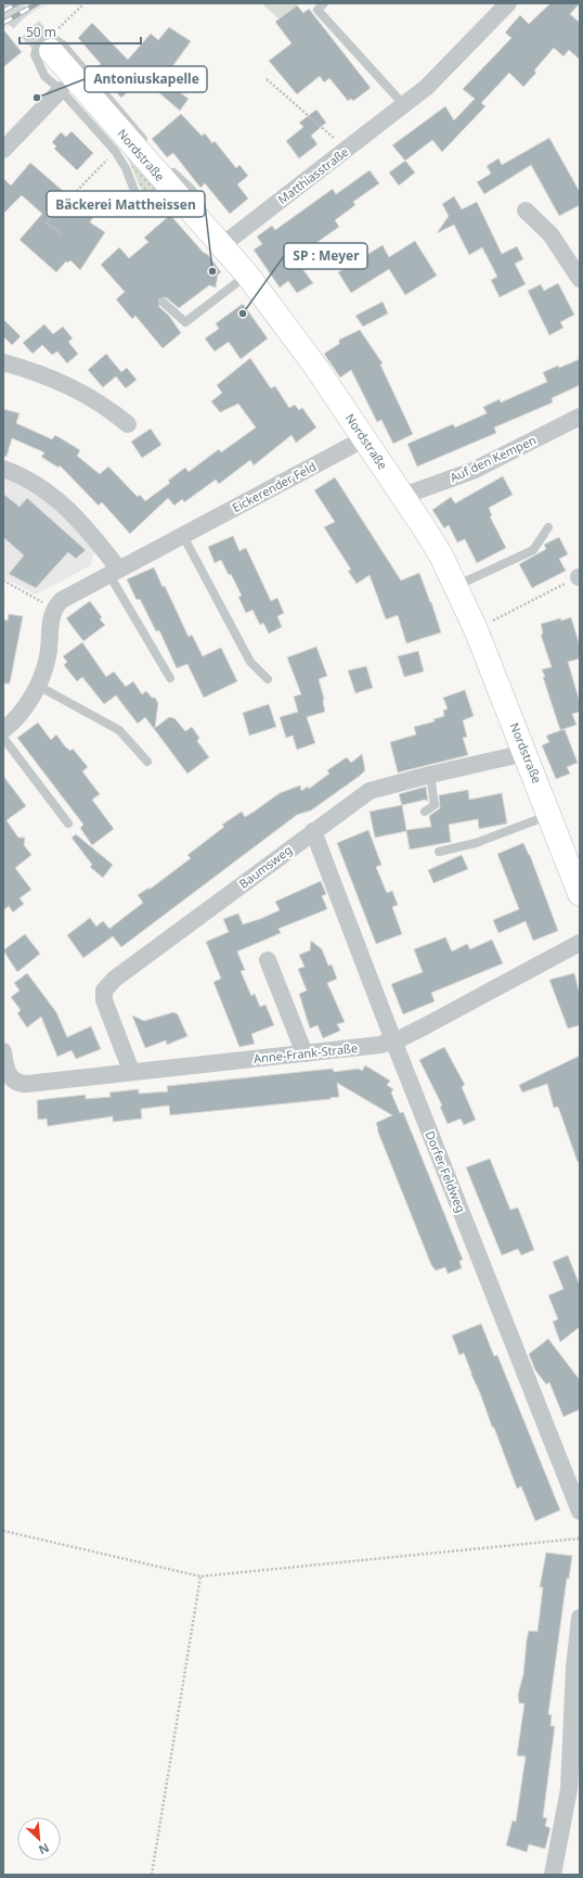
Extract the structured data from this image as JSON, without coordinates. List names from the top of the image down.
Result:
{
  "streets": {
    "street": [
      "Nordstraße",
      "Matthiasstraße",
      "Auf den Kempen",
      "Eickerender Feld",
      "Baumsweg",
      "Anne-Frank-Straße",
      "Dorfer Feldweg"
    ]
  },
  "crossings": [
    ["Nordstraße", "Matthiasstraße"],
    ["Nordstraße", "Auf den Kempen"],
    ["Nordstraße", "Eickerender Feld"],
    ["Nordstraße", "Baumsweg"],
    ["Baumsweg", "Anne-Frank-Straße"],
    ["Baumsweg", "Dorfer Feldweg"],
    ["Anne-Frank-Straße", "Dorfer Feldweg"]
  ],
  "places": ["Antoniuskapelle", "Bäckerei Mattheissen", "SP : Meyer"],
  "scale_bar": "50 m",
  "north": "bottom right"
}
